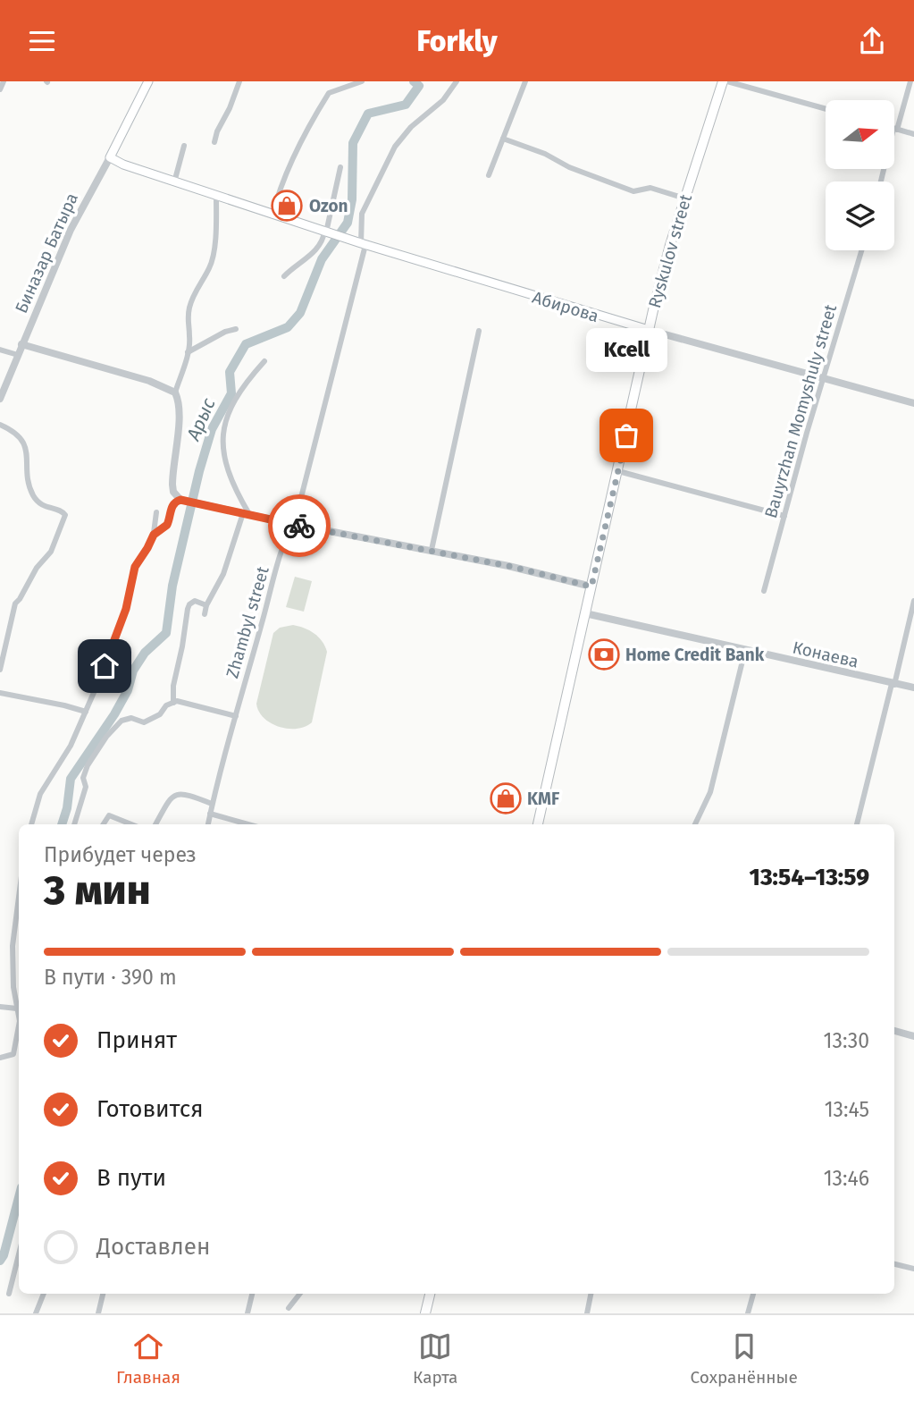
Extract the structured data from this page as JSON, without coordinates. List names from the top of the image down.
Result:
{
  "streets": {
    "main road": ["Ryskulov street", "Абирова"],
    "street": [
      "Биназар Батыра",
      "Bauyrzhan Momyshuly street",
      "Zhambyl street",
      "Конаева"
    ]
  },
  "crossings": [
    ["Ryskulov street", "Абирова"],
    ["Ryskulov street", "Конаева"],
    ["Абирова", "Bauyrzhan Momyshuly street"],
    ["Абирова", "Zhambyl street"]
  ],
  "water": ["Арыс"],
  "places": {
    "shop": ["Ozon", "KMF"],
    "other": ["Kcell"],
    "bank": ["Home Credit Bank"]
  },
  "north": "right",
  "page": {
    "header": "Forkly",
    "bubble": "Kcell",
    "heading": ["3 мин", "Прибудет через", "13:54–13:59"],
    "bar": "В пути · 390 m",
    "list": [
      ["Принят", "13:30"],
      ["Готовится", "13:45"],
      ["В пути", "13:46"],
      "Доставлен"
    ],
    "tabs": ["Главная", "Карта", "Сохранённые"]
  }
}
